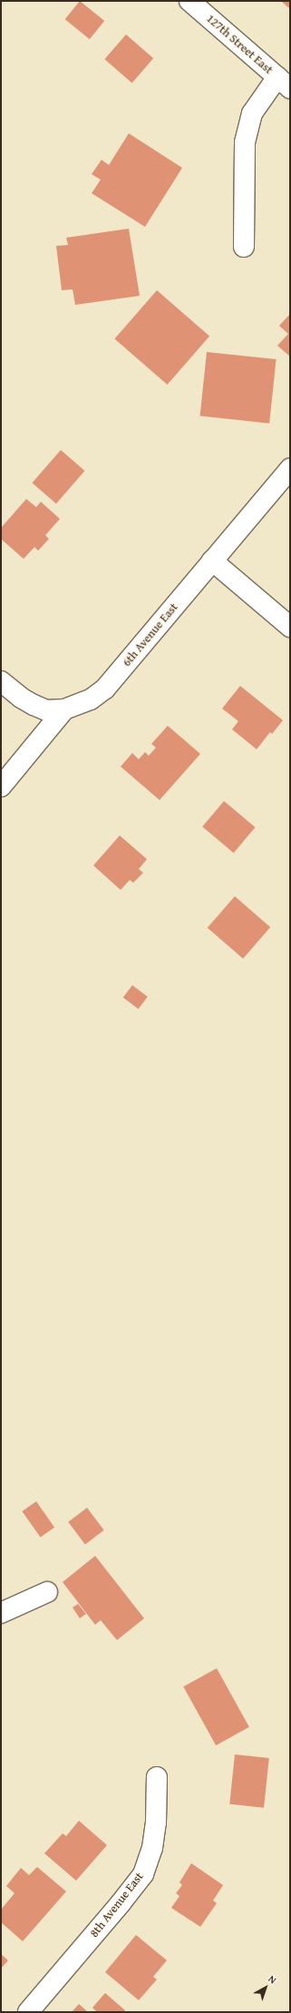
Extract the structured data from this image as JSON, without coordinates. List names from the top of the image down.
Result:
{
  "streets": {
    "street": ["127th Street East", "6th Avenue East", "8th Avenue East"]
  },
  "north": "top right"
}
